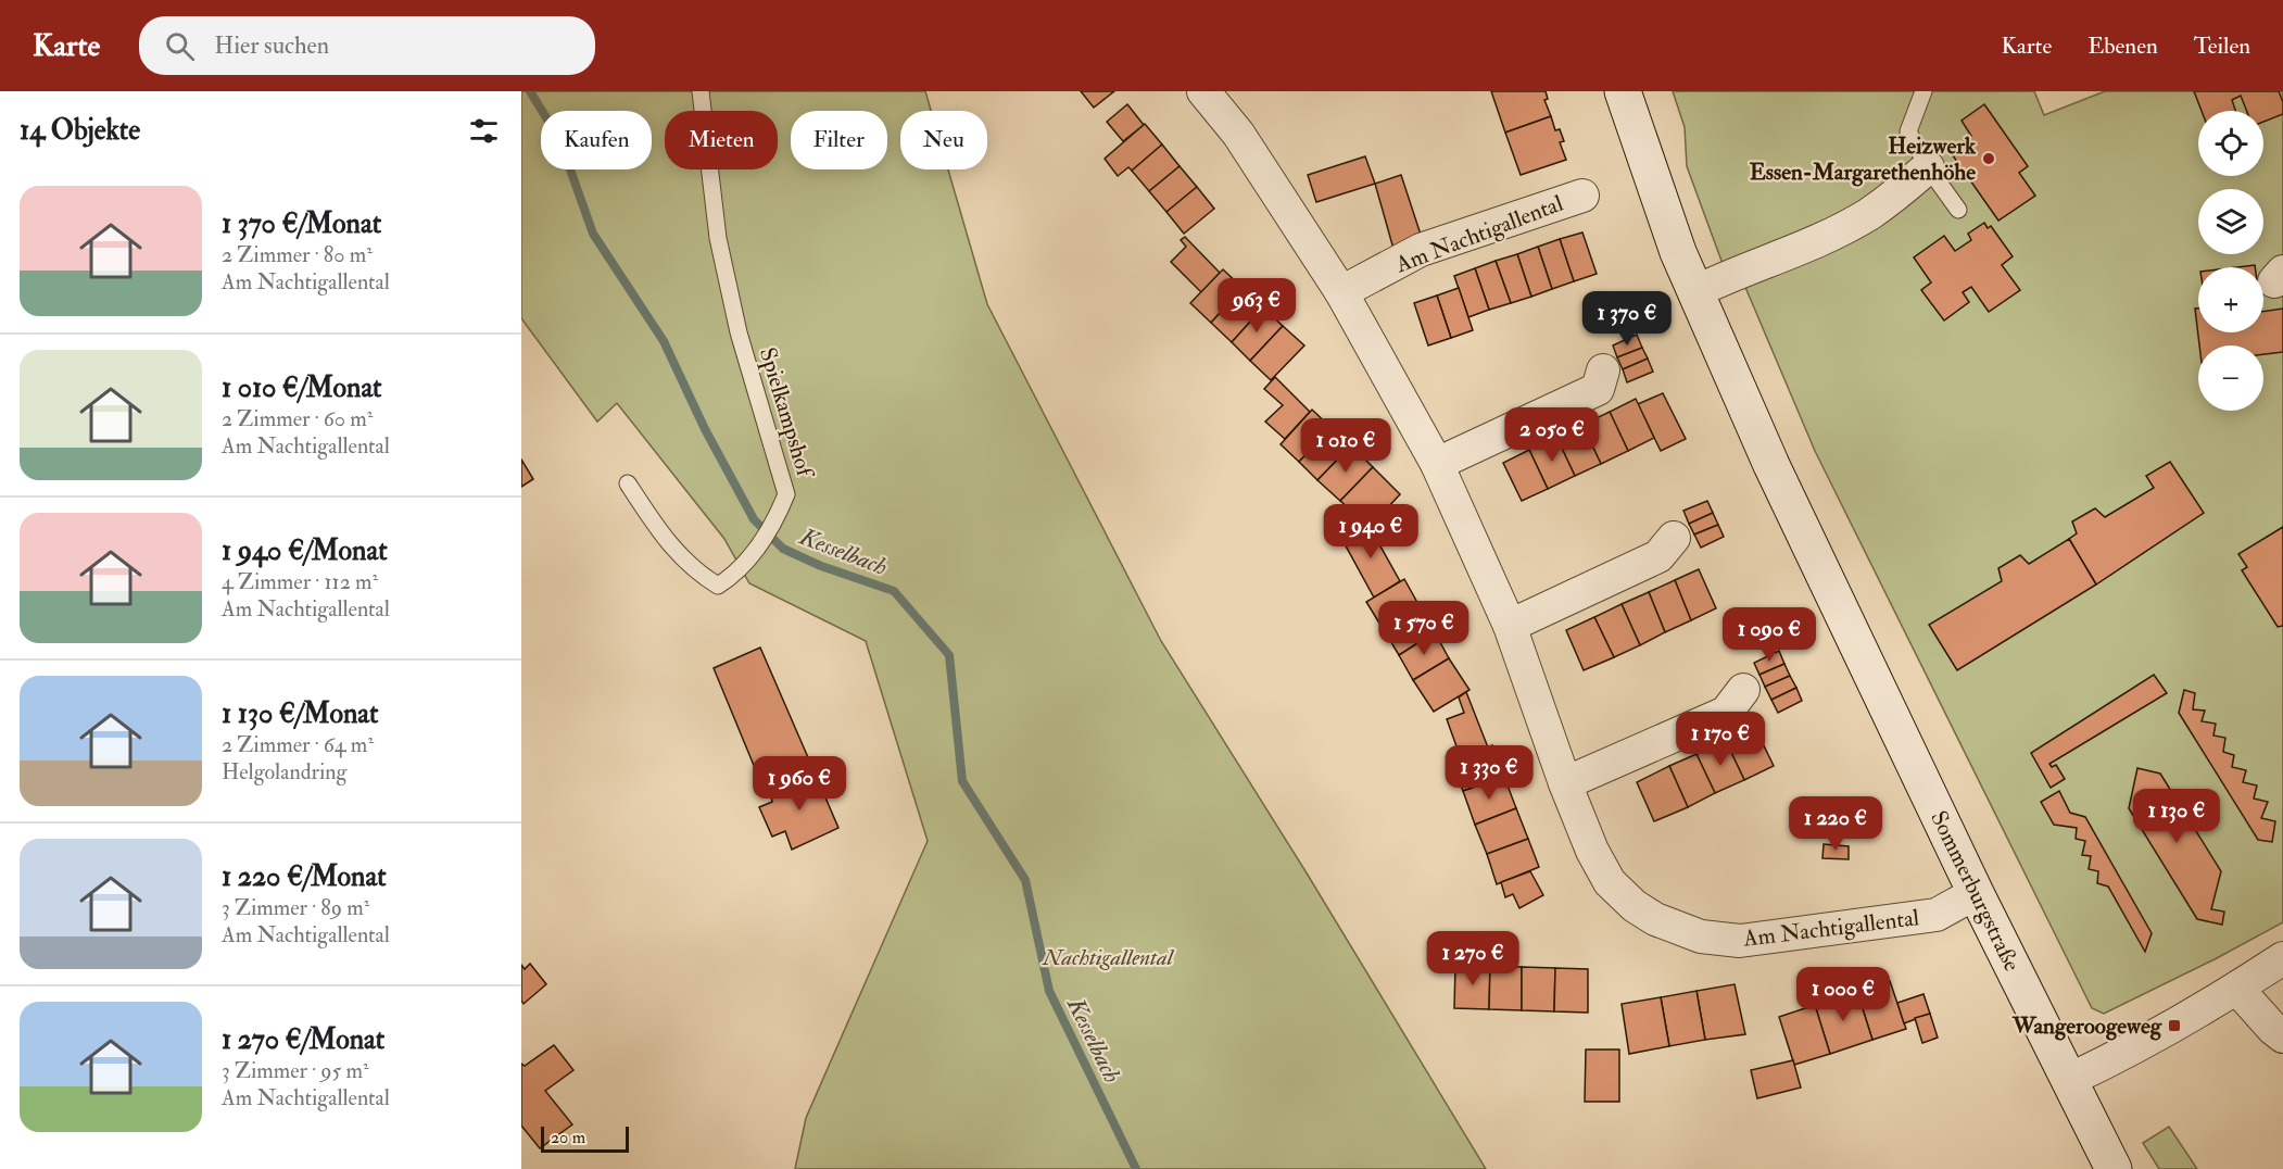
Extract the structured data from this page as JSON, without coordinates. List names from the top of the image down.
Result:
{
  "streets": {
    "street": ["Am Nachtigallental", "Sommerburgstraße"],
    "lane": ["Spielkampshof"]
  },
  "crossings": [
    ["Am Nachtigallental", "Sommerburgstraße"]
  ],
  "water": ["Kesselbach"],
  "parks": ["Nachtigallental"],
  "places": {
    "other": ["Heizwerk Essen-Margarethenhöhe"],
    "transit": ["Wangeroogeweg"]
  },
  "scale_bar": "20 m",
  "page": {
    "header": "Karte",
    "search": "Hier suchen",
    "nav": ["Karte", "Ebenen", "Teilen"],
    "heading": "14 Objekte",
    "map_buttons": ["+", "−"],
    "chip": [
      "Kaufen",
      "Mieten",
      "Filter",
      "Neu"
    ],
    "list": [
      {
        "name": "1 370 €/Monat",
        "note": "2 Zimmer · 80 m² · Am Nachtigallental"
      },
      {
        "name": "1 010 €/Monat",
        "note": "2 Zimmer · 60 m² · Am Nachtigallental"
      },
      {
        "name": "1 940 €/Monat",
        "note": "4 Zimmer · 112 m² · Am Nachtigallental"
      },
      {
        "name": "1 130 €/Monat",
        "note": "2 Zimmer · 64 m² · Helgolandring"
      },
      {
        "name": "1 220 €/Monat",
        "note": "3 Zimmer · 89 m² · Am Nachtigallental"
      },
      {
        "name": "1 270 €/Monat",
        "note": "3 Zimmer · 95 m² · Am Nachtigallental"
      }
    ],
    "price": [
      "963 €",
      "1 370 €",
      "2 050 €",
      "1 010 €",
      "1 940 €",
      "1 570 €",
      "1 090 €",
      "1 170 €",
      "1 330 €",
      "1 960 €",
      "1 130 €",
      "1 220 €",
      "1 270 €",
      "1 000 €"
    ],
    "scale": "20 m"
  }
}
